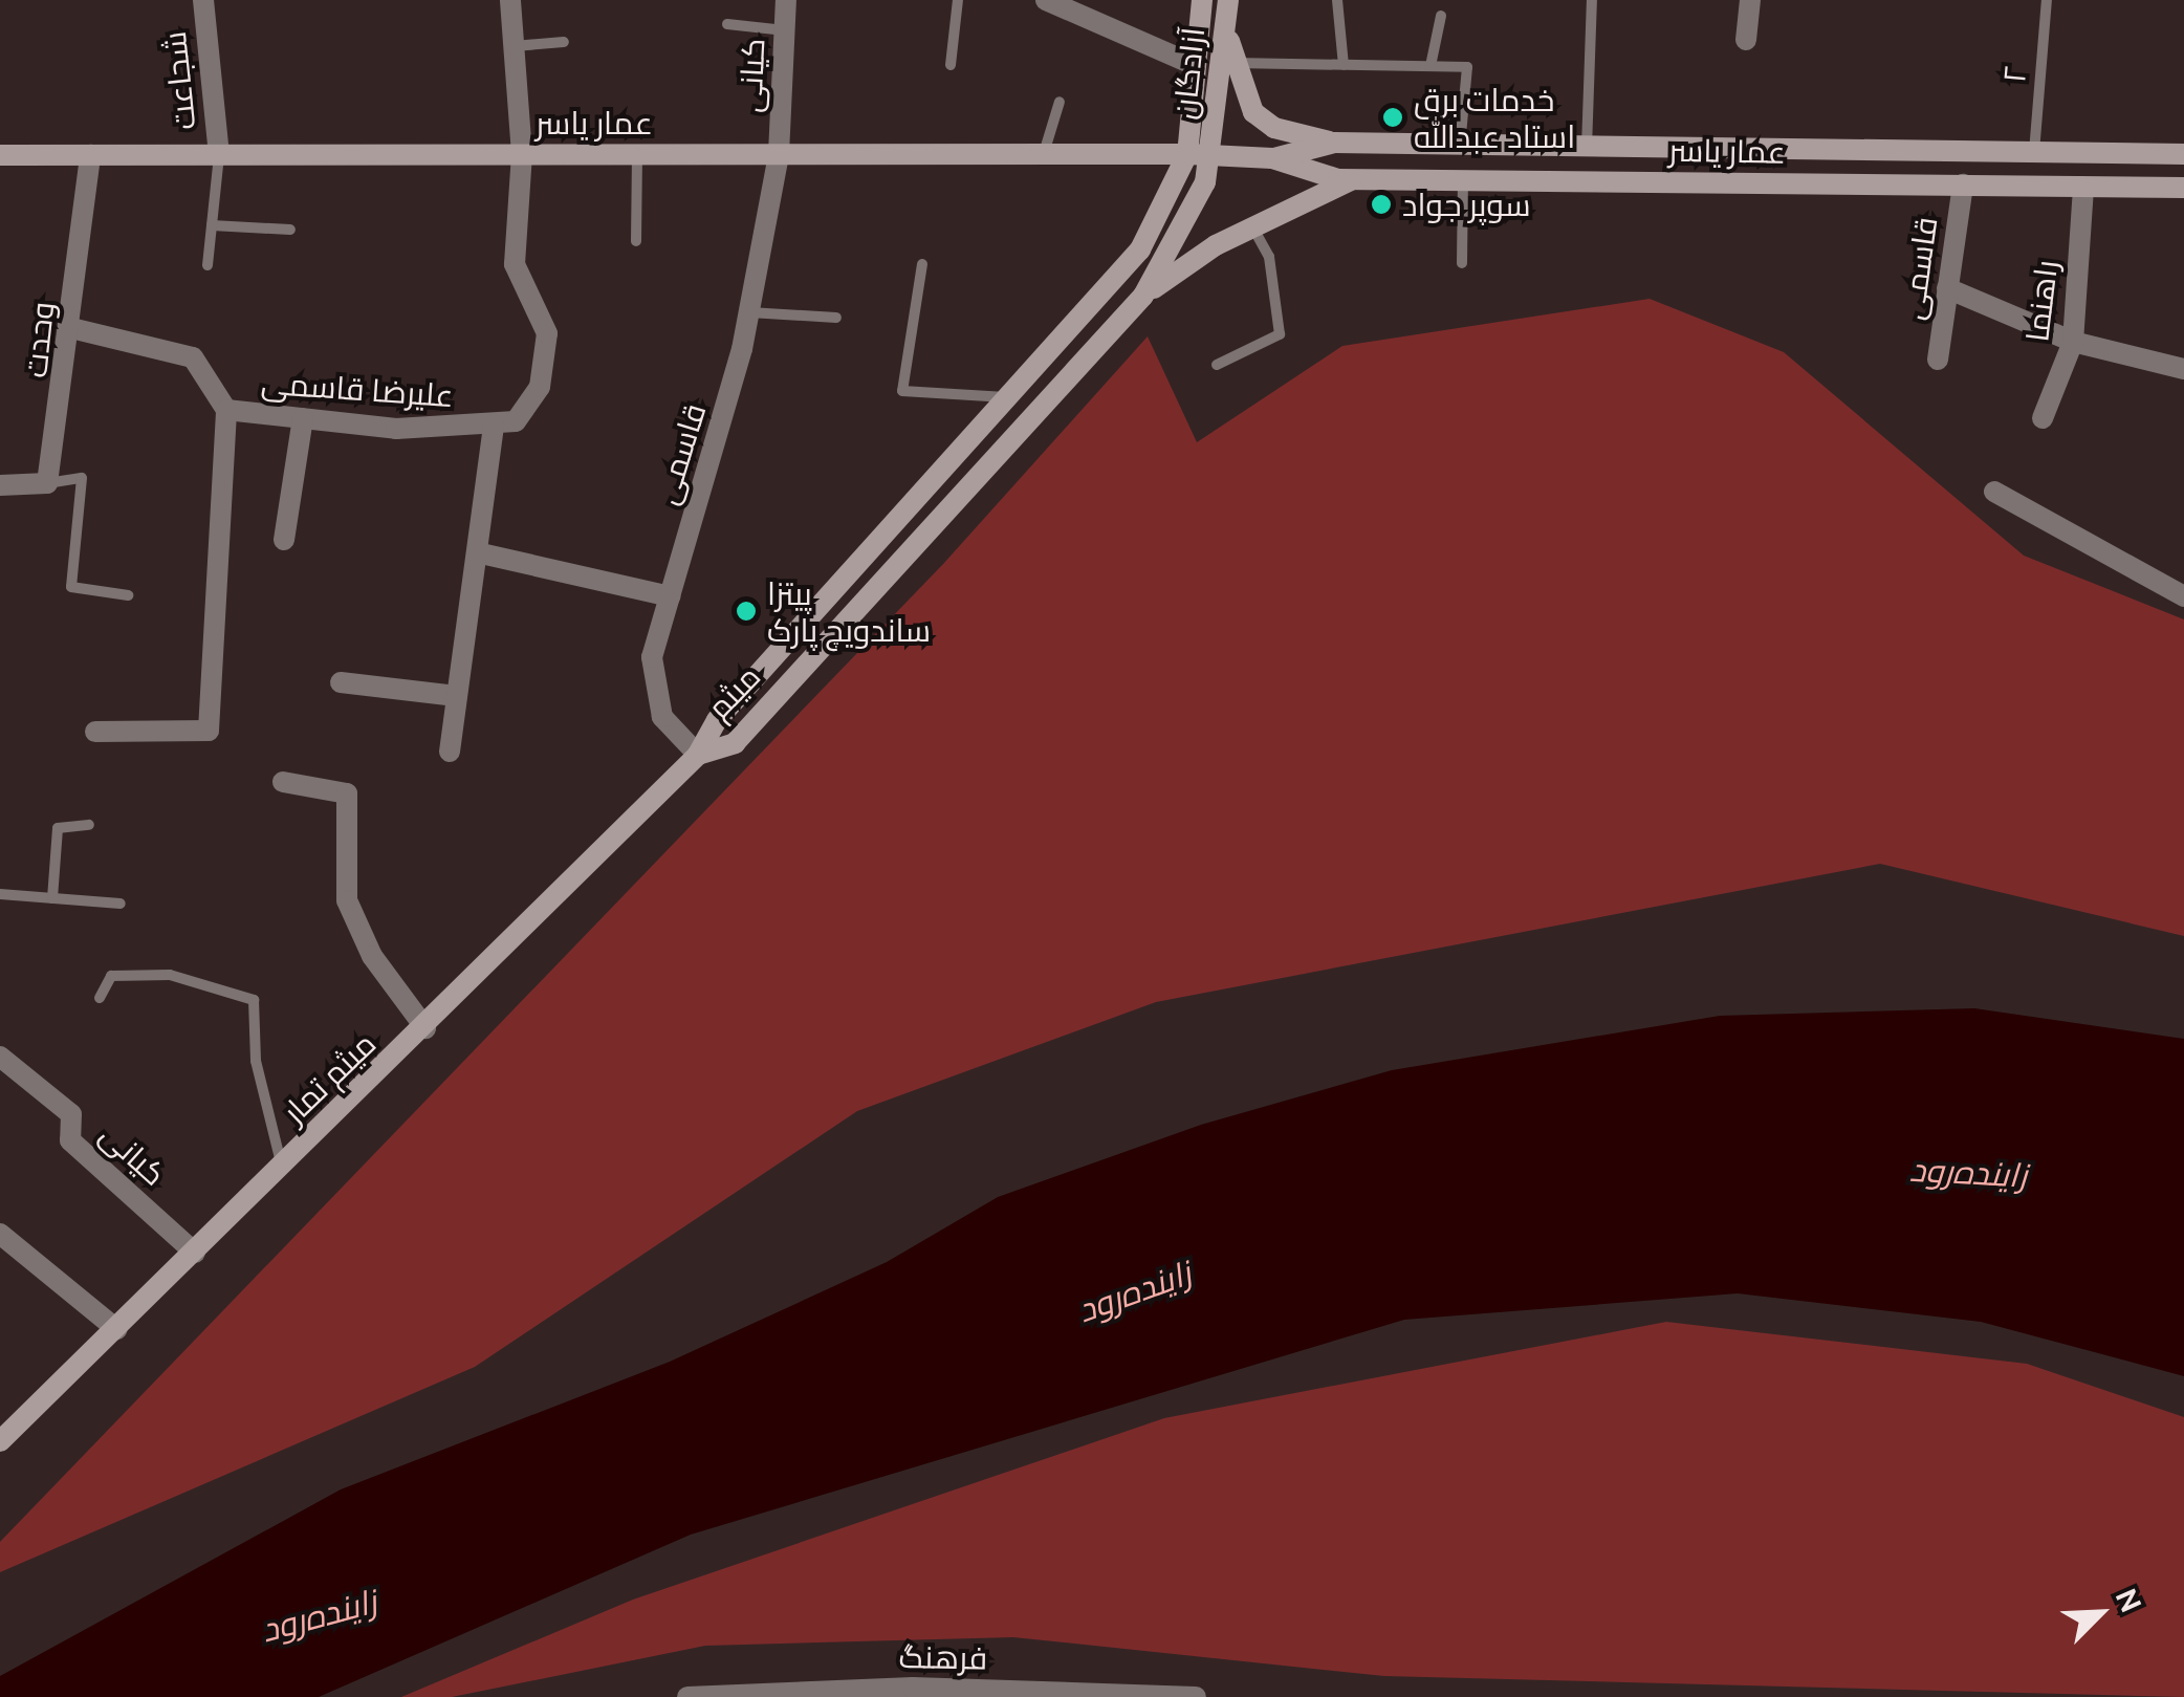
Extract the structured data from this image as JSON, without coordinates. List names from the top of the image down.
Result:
{
  "streets": {
    "main road": [
      "آزادگان",
      "عمار یاسر",
      "میثم",
      "میثم تمار"
    ],
    "street": [
      "کیانی",
      "شجاعت",
      "قاسمی",
      "راهنما",
      "وحدت",
      "علیرضا قاسمی",
      "فرهنگ"
    ],
    "lane": ["۲"]
  },
  "crossings": [
    ["آزادگان", "عمار یاسر"],
    ["آزادگان", "میثم"],
    ["۲", "عمار یاسر"],
    ["کیانی", "عمار یاسر"],
    ["کیانی", "قاسمی"],
    ["کیانی", "میثم تمار"],
    ["شجاعت", "عمار یاسر"],
    ["عمار یاسر", "قاسمی"],
    ["عمار یاسر", "راهنما"],
    ["عمار یاسر", "وحدت"],
    ["عمار یاسر", "علیرضا قاسمی"],
    ["عمار یاسر", "میثم"],
    ["قاسمی", "میثم"],
    ["قاسمی", "میثم تمار"],
    ["وحدت", "علیرضا قاسمی"],
    ["میثم", "میثم تمار"]
  ],
  "water": ["زاینده‌رود"],
  "places": ["خدمات برق استاد عبدالله", "سوپر جواد", "پیتزا ساندویچ پارک"],
  "north": "top right"
}
